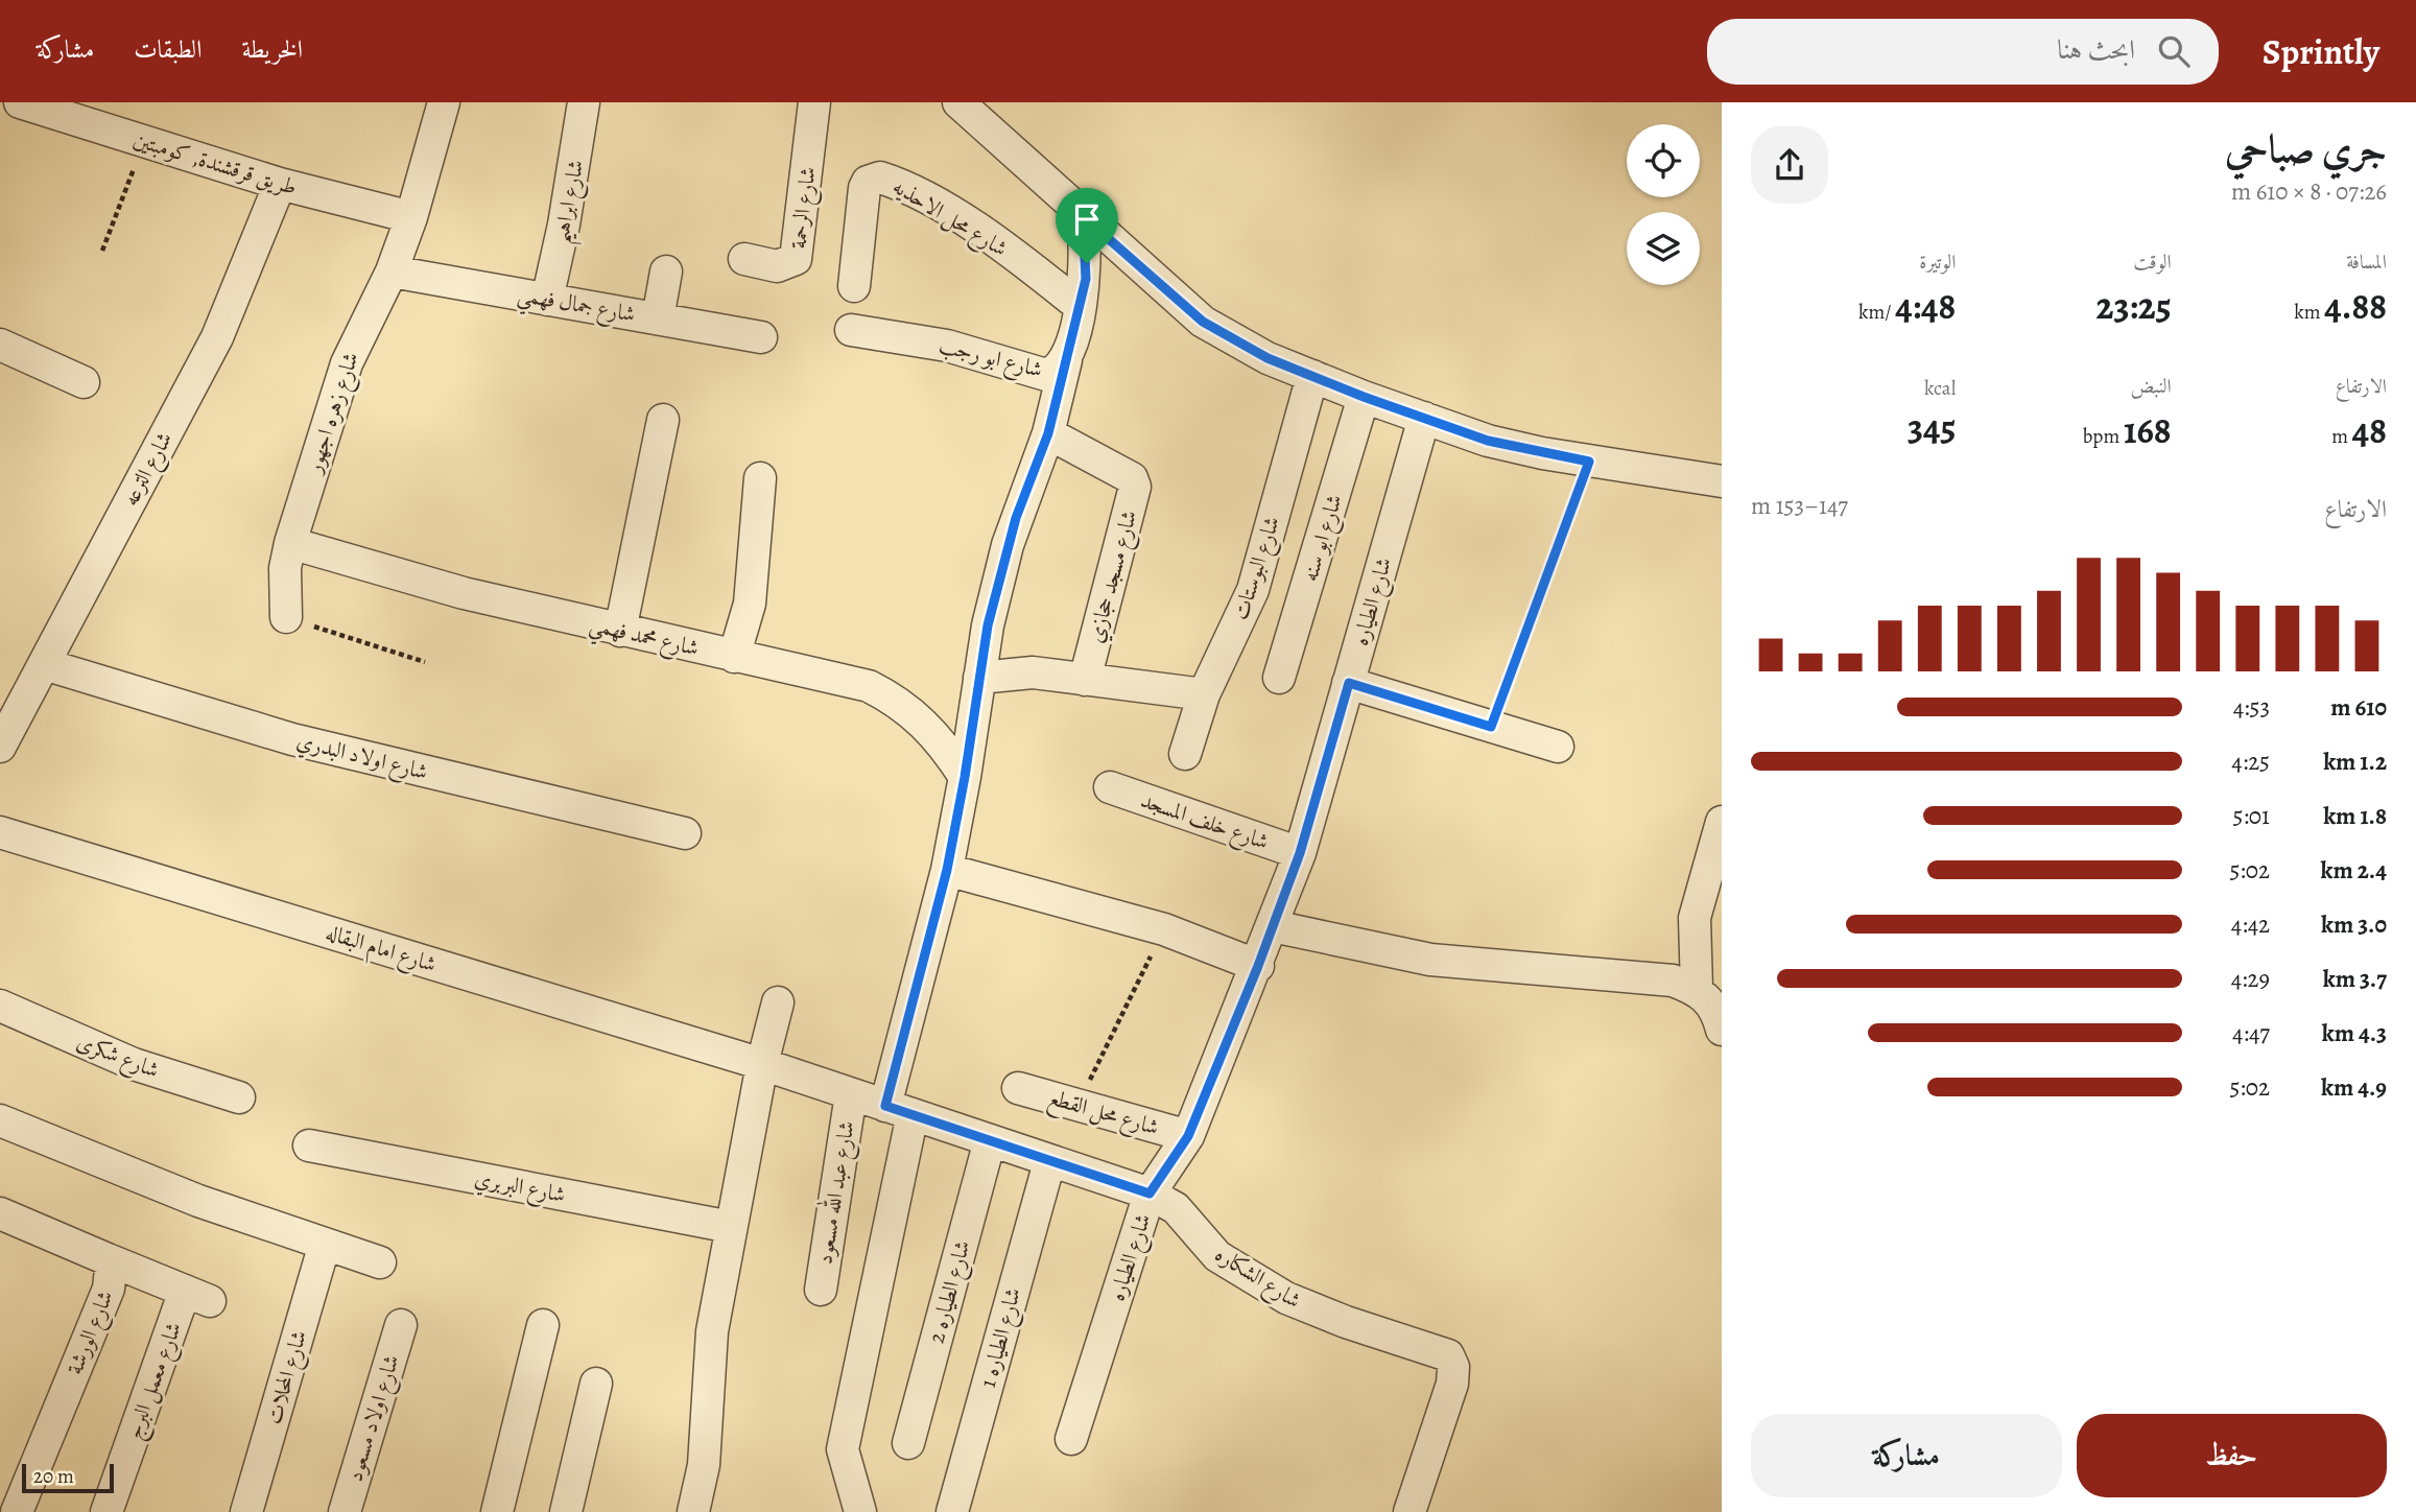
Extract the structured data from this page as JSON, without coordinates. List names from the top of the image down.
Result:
{
  "streets": {
    "street": [
      "طريق قرقشندة, كومبتين",
      "شارع ابراهيم",
      "شارع الرحمة",
      "شارع محل الاحذيه",
      "شارع جمال فهمي",
      "شارع ابو رجب",
      "شارع زهره اجهور",
      "شارع الترعه",
      "شارع ابو سنه",
      "شارع البوستات",
      "شارع مسجد حجازي",
      "شارع الطياره",
      "شارع محمد فهمي",
      "شارع اولاد البدري",
      "شارع خلف المسجد",
      "شارع امام البقاله",
      "شارع شكرى",
      "شارع محل القطع",
      "شارع البربري",
      "شارع عبد الله مسعود",
      "شارع الشكاره",
      "شارع الطياره 2",
      "شارع الورشة",
      "شارع الطياره 1",
      "شارع المحلات",
      "شارع معمل البرج",
      "شارع اولاد مسعود"
    ]
  },
  "crossings": [
    ["طريق قرقشندة, كومبتين", "شارع زهره اجهور"],
    ["طريق قرقشندة, كومبتين", "شارع الترعه"],
    ["شارع ابراهيم", "شارع جمال فهمي"],
    ["شارع محل الاحذيه", "شارع ابو رجب"],
    ["شارع جمال فهمي", "شارع زهره اجهور"],
    ["شارع زهره اجهور", "شارع محمد فهمي"],
    ["شارع الترعه", "شارع اولاد البدري"],
    ["شارع الطياره", "شارع خلف المسجد"],
    ["شارع الطياره", "شارع محل القطع"],
    ["شارع الطياره", "شارع الشكاره"],
    ["شارع امام البقاله", "شارع الشكاره"],
    ["شارع عبد الله مسعود", "شارع الشكاره"],
    ["شارع الشكاره", "شارع الطياره 2"],
    ["شارع الشكاره", "شارع الطياره 1"],
    ["شارع الورشة", "شارع معمل البرج"]
  ],
  "scale_bar": "20 m",
  "page": {
    "header": "Sprintly",
    "search": "ابحث هنا",
    "nav": ["الخريطة", "الطبقات", "مشاركة"],
    "heading": ["جري صباحي", "07:26 · 8 × 610 m"],
    "stats": [
      ["المسافة", "4.88 km"],
      ["الوقت", "23:25"],
      ["الوتيرة", "4:48 /km"],
      ["الارتفاع", "48 m"],
      ["النبض", "168 bpm"],
      ["kcal", "345"]
    ],
    "chart": ["الارتفاع", "147–153 m"],
    "list": [
      {
        "name": "610 m",
        "note": "4:53"
      },
      {
        "name": "1.2 km",
        "note": "4:25"
      },
      {
        "name": "1.8 km",
        "note": "5:01"
      },
      {
        "name": "2.4 km",
        "note": "5:02"
      },
      {
        "name": "3.0 km",
        "note": "4:42"
      },
      {
        "name": "3.7 km",
        "note": "4:29"
      },
      {
        "name": "4.3 km",
        "note": "4:47"
      },
      {
        "name": "4.9 km",
        "note": "5:02"
      }
    ],
    "buttons": ["حفظ", "مشاركة"],
    "scale": "20 m"
  }
}
